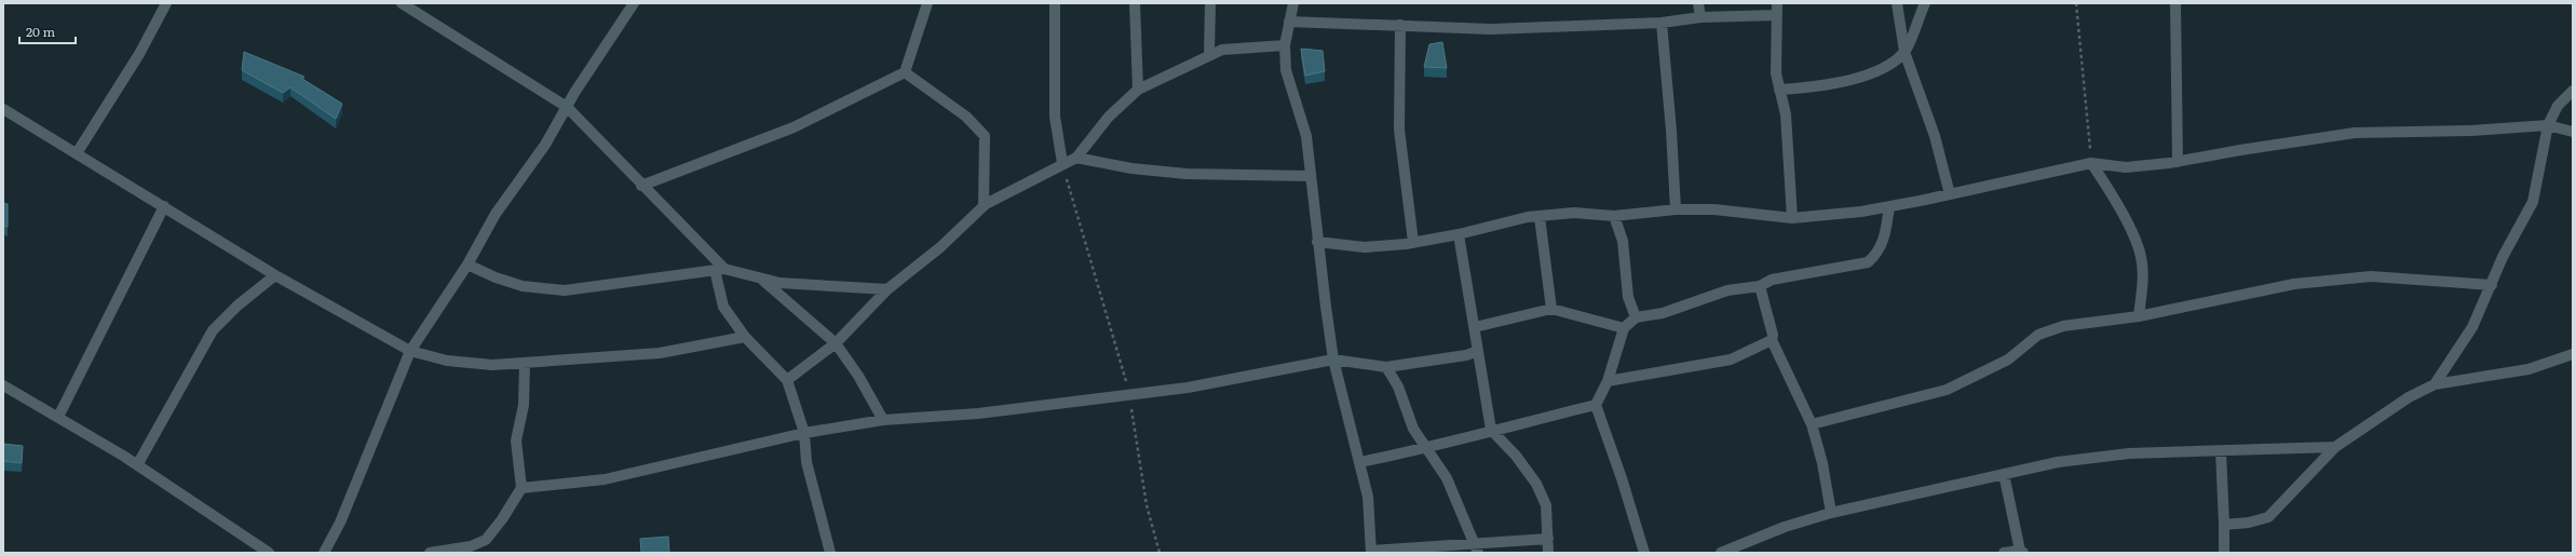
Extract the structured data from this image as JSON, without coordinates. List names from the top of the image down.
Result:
{
  "scale_bar": "20 m"
}
